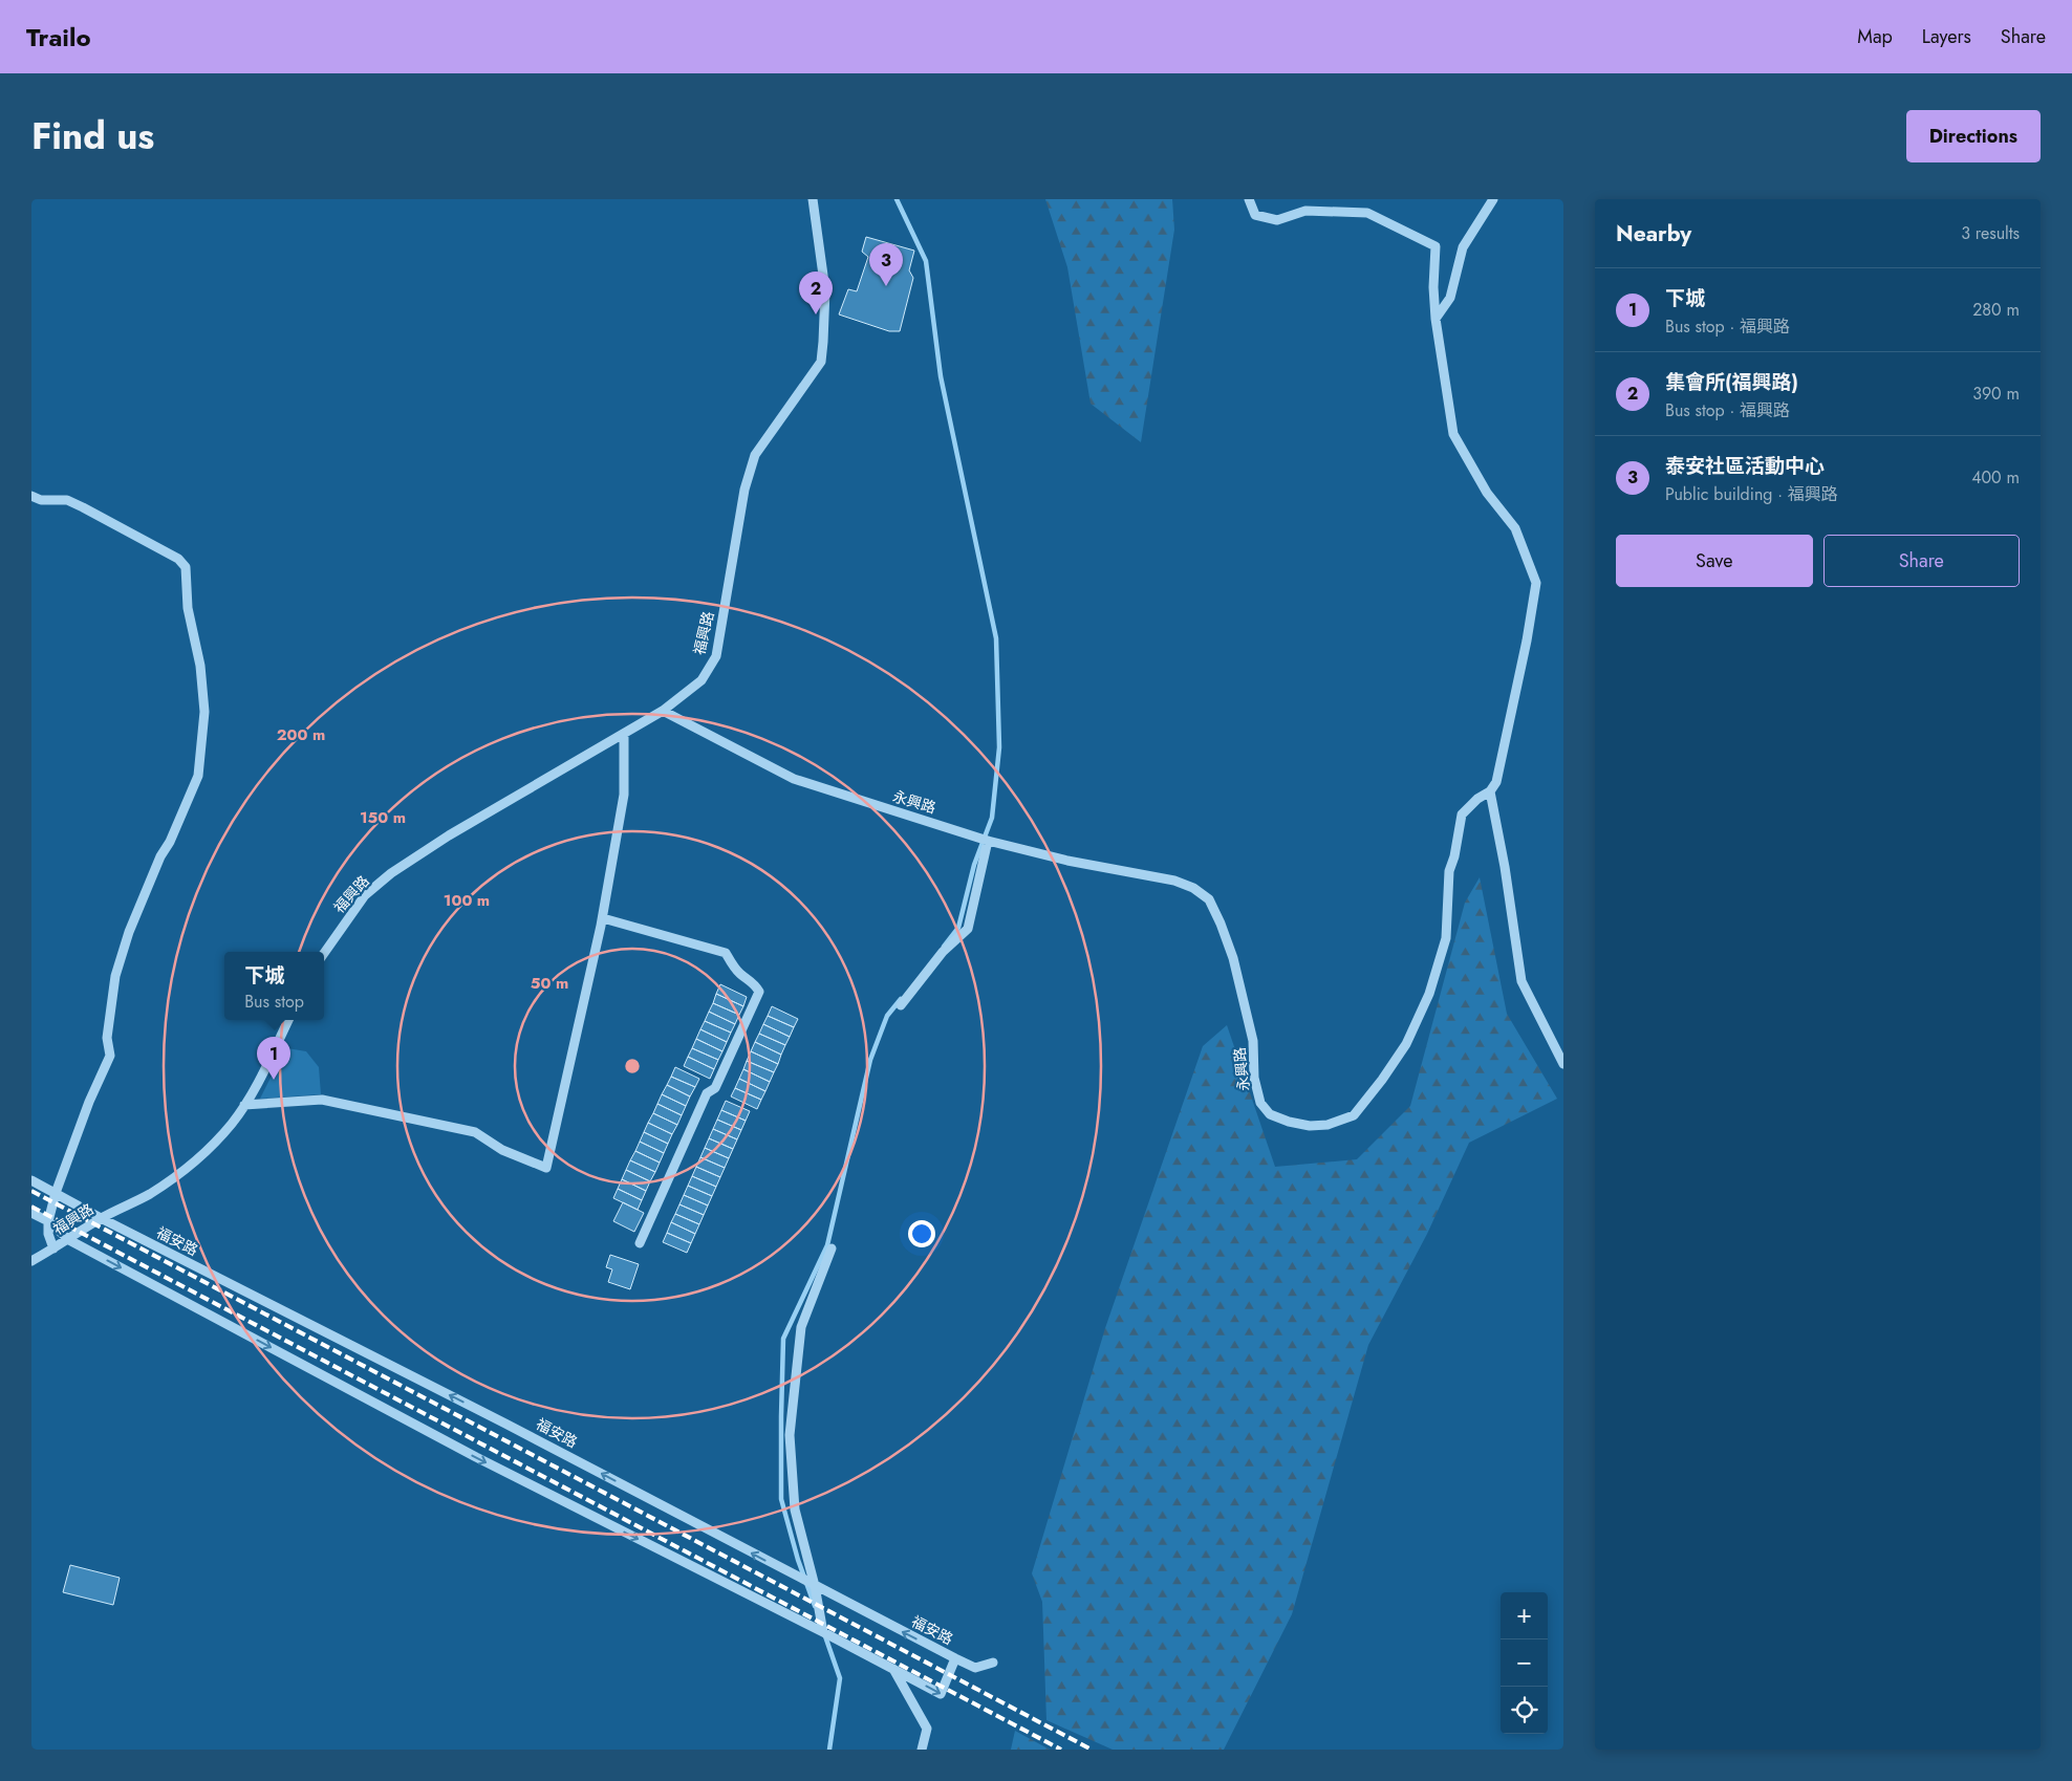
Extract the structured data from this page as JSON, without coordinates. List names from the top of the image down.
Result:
{
  "streets": {
    "street": ["福興路", "永興路", "福安路"]
  },
  "crossings": [
    ["福興路", "永興路"],
    ["福興路", "福安路"]
  ],
  "page": {
    "header": "Trailo",
    "nav": ["Map", "Layers", "Share"],
    "title": "Find us",
    "buttons": [
      "Directions",
      ["Save", "Share"]
    ],
    "heading": ["Nearby", "3 results"],
    "pins": ["3", "2", "1"],
    "list": [
      {
        "mark": "1",
        "name": "下城",
        "note": "Bus stop · 福興路",
        "value": "280 m"
      },
      {
        "mark": "2",
        "name": "集會所(福興路)",
        "note": "Bus stop · 福興路",
        "value": "390 m"
      },
      {
        "mark": "3",
        "name": "泰安社區活動中心",
        "note": "Public building · 福興路",
        "value": "400 m"
      }
    ],
    "popup": ["下城", "Bus stop"],
    "map_buttons": ["+", "−"]
  },
  "rings": [
    "200 m",
    "150 m",
    "100 m",
    "50 m"
  ]
}
